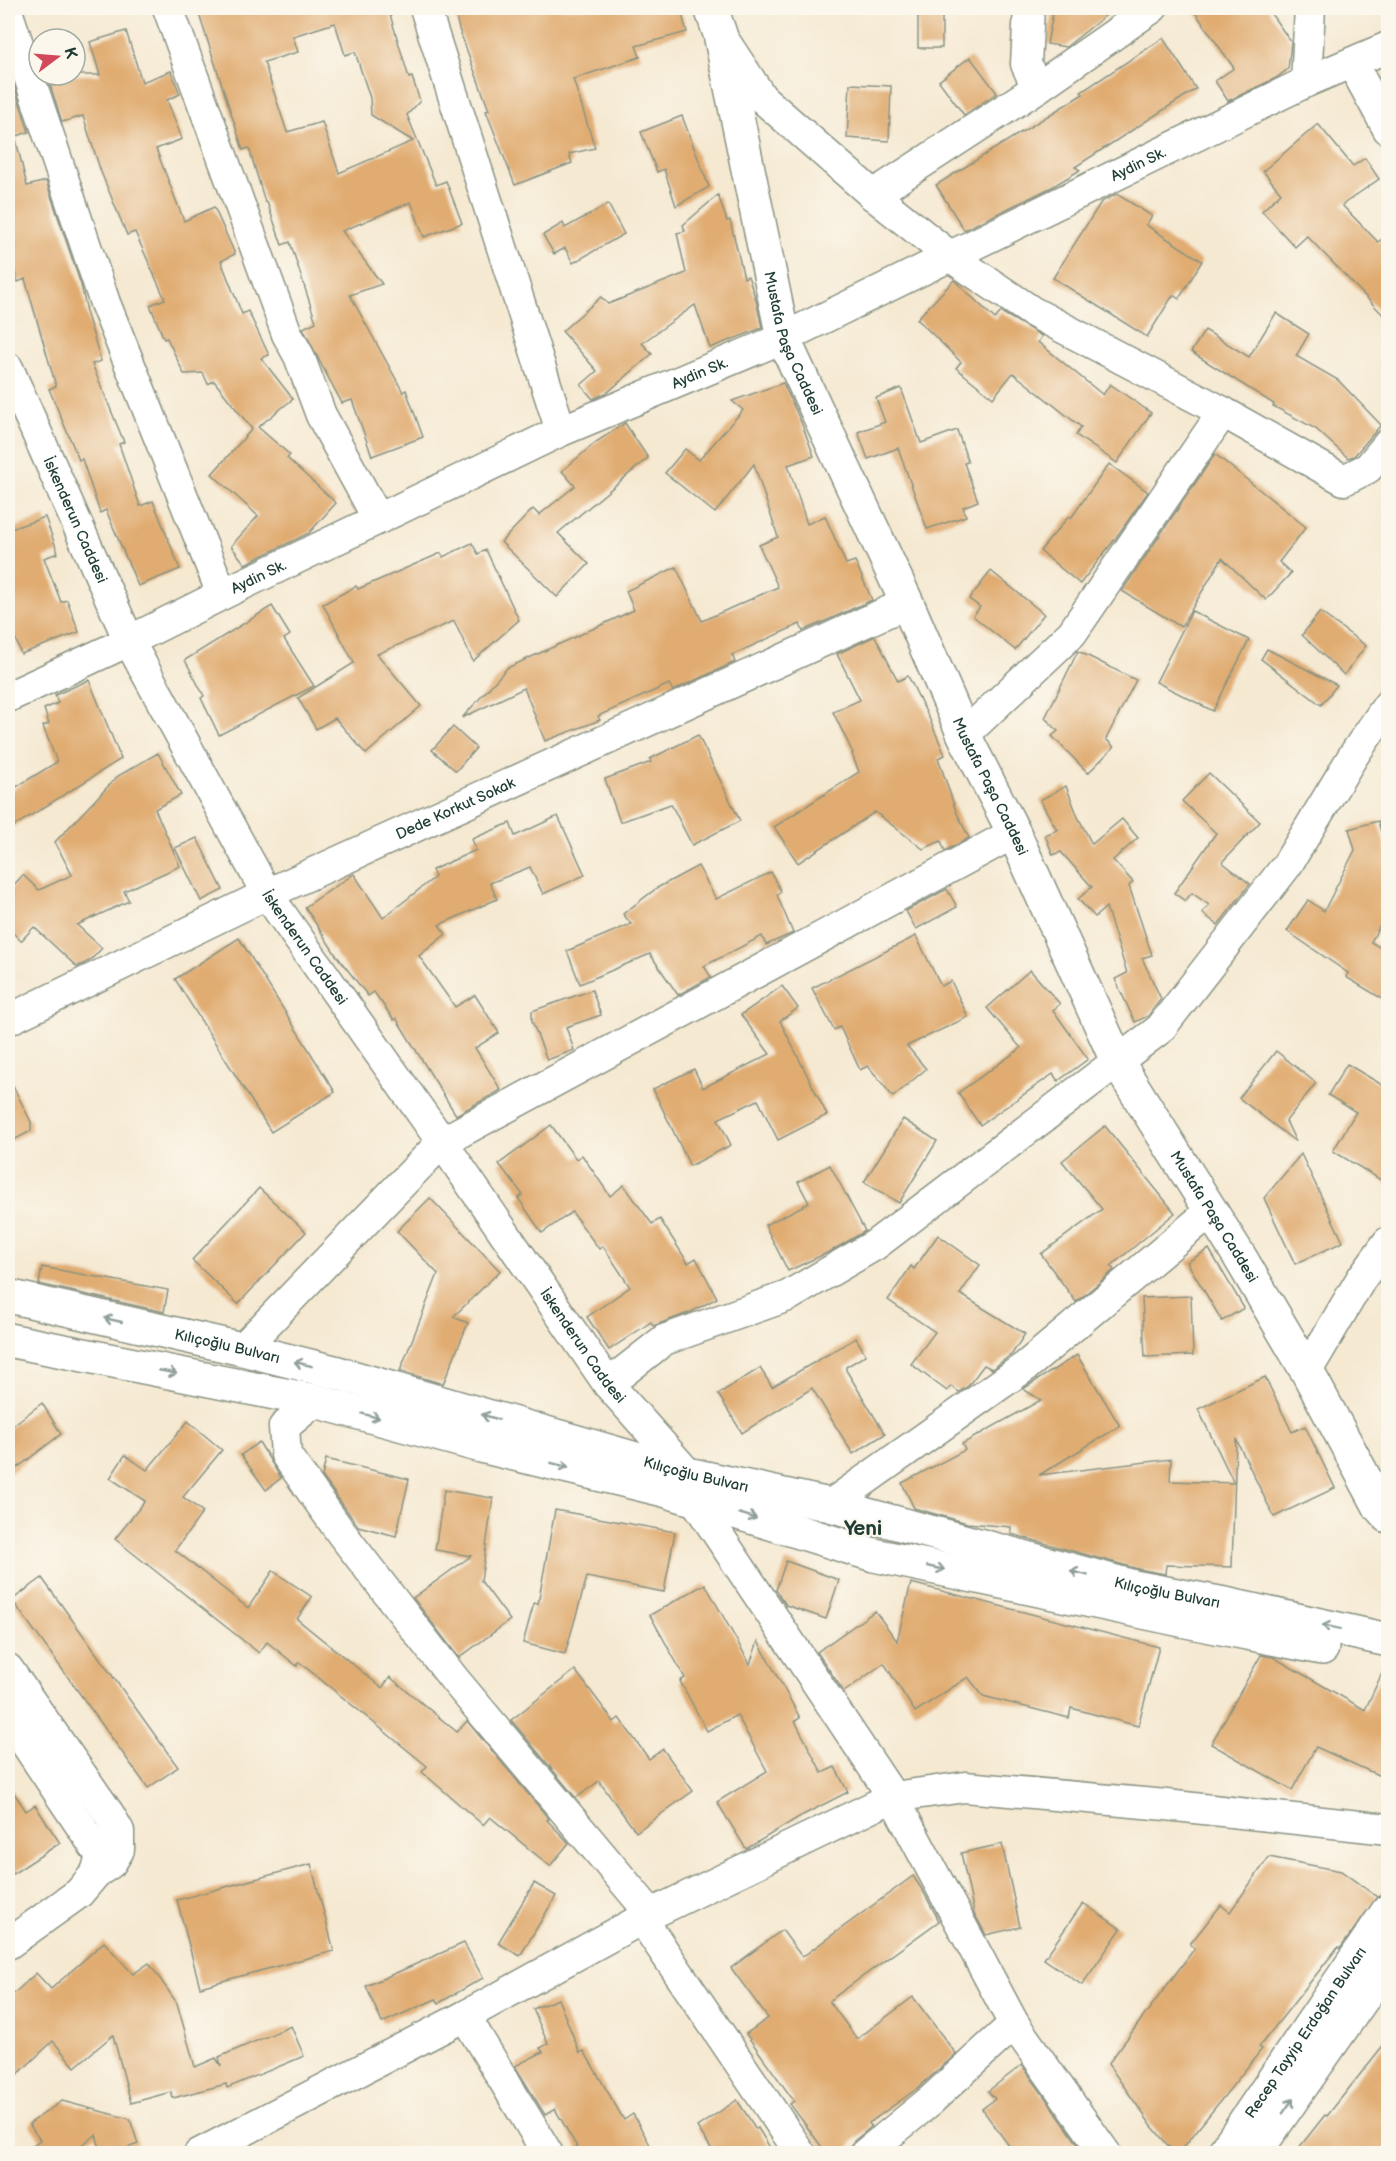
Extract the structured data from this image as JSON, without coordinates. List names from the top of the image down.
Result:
{
  "streets": {
    "street": [
      "Aydin Sk.",
      "Mustafa Paşa Caddesi",
      "İskenderun Caddesi",
      "Dede Korkut Sokak",
      "Kılıçoğlu Bulvarı",
      "Recep Tayyip Erdoğan Bulvarı"
    ]
  },
  "crossings": [
    ["Aydin Sk.", "Mustafa Paşa Caddesi"],
    ["Aydin Sk.", "İskenderun Caddesi"],
    ["Mustafa Paşa Caddesi", "Dede Korkut Sokak"],
    ["İskenderun Caddesi", "Dede Korkut Sokak"],
    ["İskenderun Caddesi", "Kılıçoğlu Bulvarı"]
  ],
  "districts": ["Yeni"],
  "north": "right"
}
